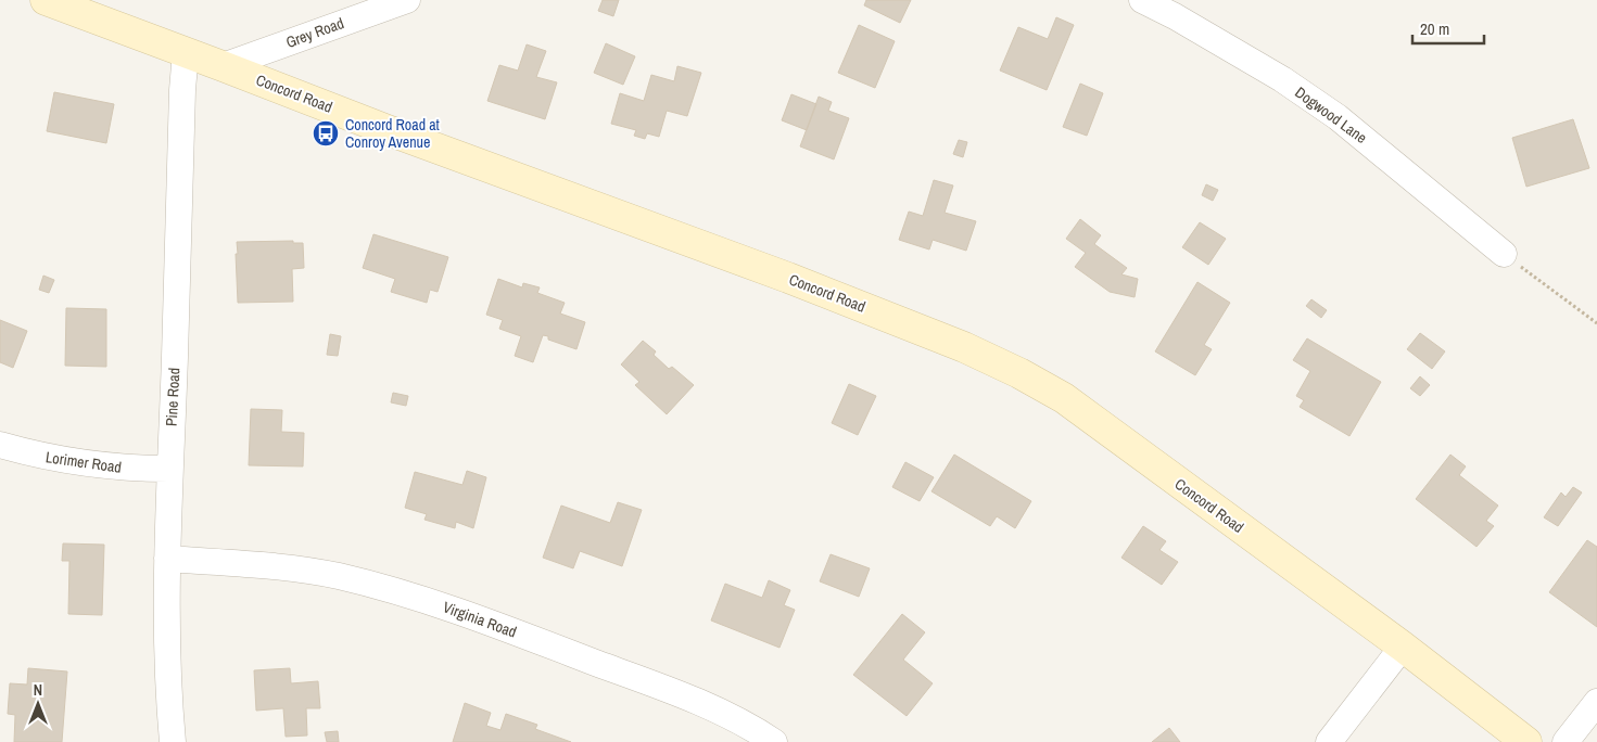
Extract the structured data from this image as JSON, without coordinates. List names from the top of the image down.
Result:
{
  "streets": {
    "main road": ["Concord Road"],
    "street": [
      "Grey Road",
      "Dogwood Lane",
      "Pine Road",
      "Lorimer Road",
      "Virginia Road"
    ]
  },
  "crossings": [
    ["Grey Road", "Concord Road"],
    ["Concord Road", "Pine Road"],
    ["Pine Road", "Lorimer Road"],
    ["Pine Road", "Virginia Road"]
  ],
  "places": {
    "bus stop": ["Concord Road at Conroy Avenue"]
  },
  "scale_bar": "20 m",
  "north": "top"
}
